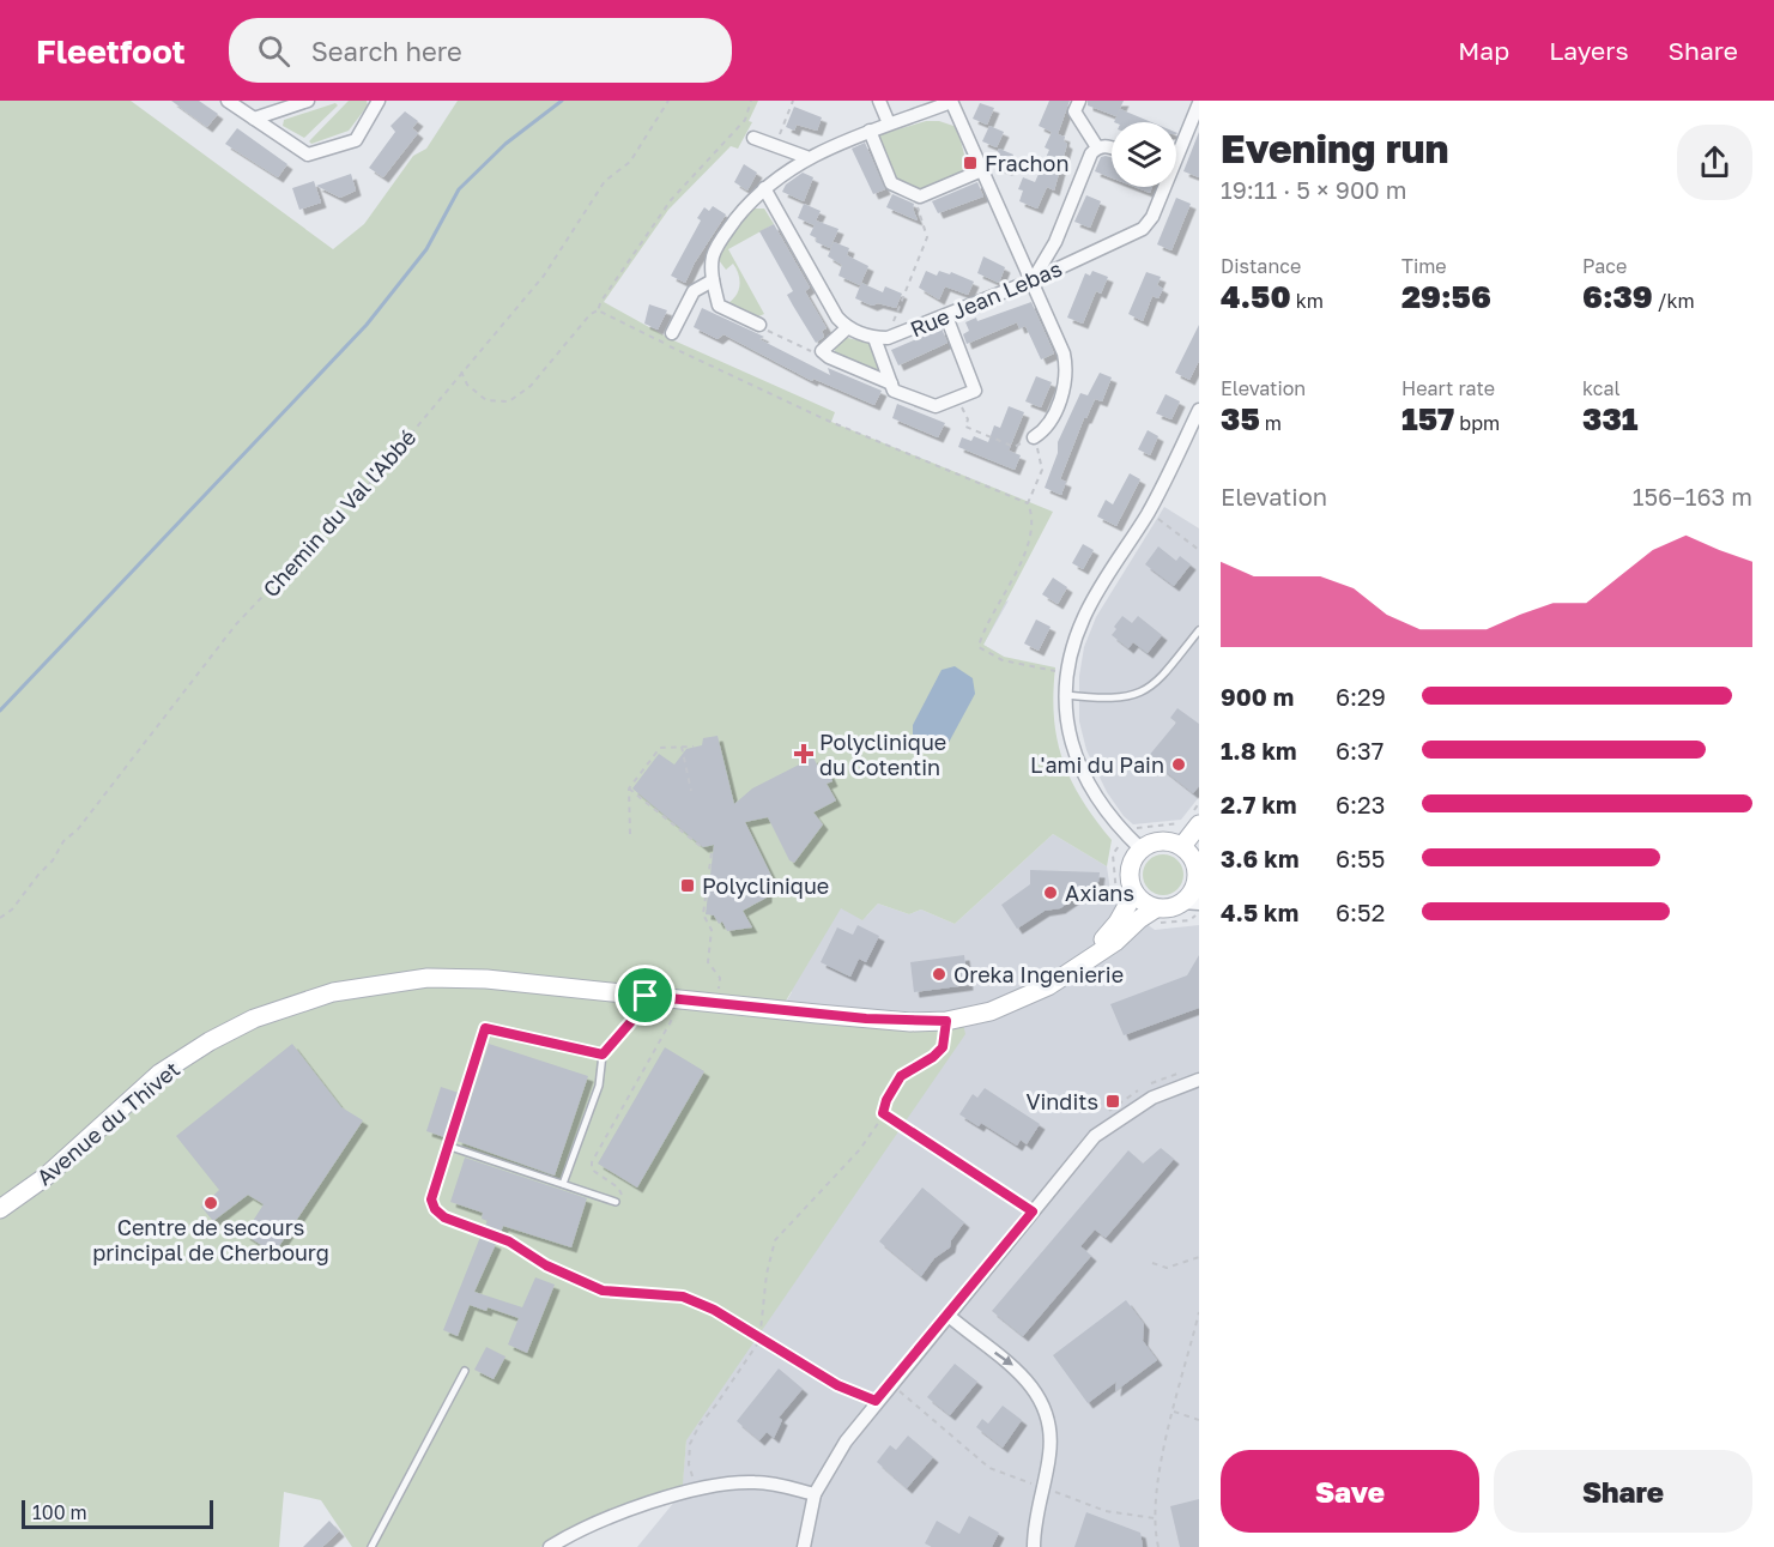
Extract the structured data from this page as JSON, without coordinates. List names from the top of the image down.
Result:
{
  "streets": {
    "main road": ["Avenue du Thivet"],
    "street": ["Rue Jean Lebas"],
    "path": ["Chemin du Val l'Abbé"]
  },
  "places": {
    "transit": ["Frachon", "Polyclinique", "Vindits"],
    "health": ["Polyclinique du Cotentin"],
    "other": [
      "L'ami du Pain",
      "Axians",
      "Oreka Ingenierie",
      "Centre de secours principal de Cherbourg"
    ]
  },
  "scale_bar": "100 m",
  "page": {
    "header": "Fleetfoot",
    "search": "Search here",
    "nav": ["Map", "Layers", "Share"],
    "heading": ["Evening run", "19:11 · 5 × 900 m"],
    "stats": [
      ["Distance", "4.50 km"],
      ["Time", "29:56"],
      ["Pace", "6:39 /km"],
      ["Elevation", "35 m"],
      ["Heart rate", "157 bpm"],
      ["kcal", "331"]
    ],
    "chart": ["Elevation", "156–163 m"],
    "list": [
      {
        "name": "900 m",
        "note": "6:29"
      },
      {
        "name": "1.8 km",
        "note": "6:37"
      },
      {
        "name": "2.7 km",
        "note": "6:23"
      },
      {
        "name": "3.6 km",
        "note": "6:55"
      },
      {
        "name": "4.5 km",
        "note": "6:52"
      }
    ],
    "buttons": ["Save", "Share"],
    "scale": "100 m"
  }
}
